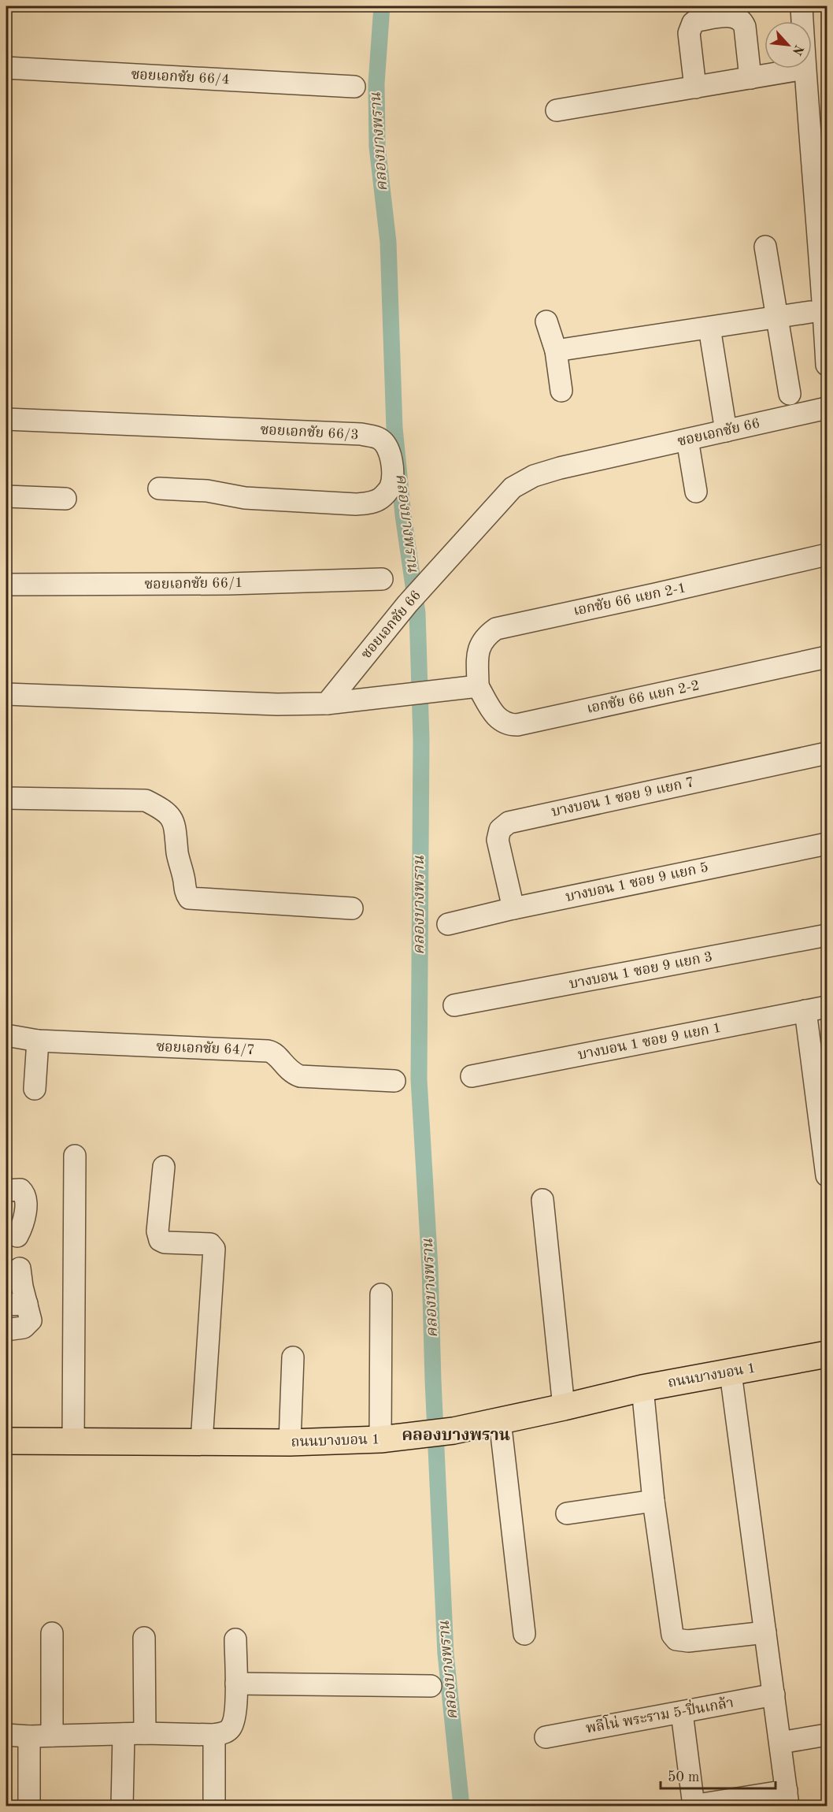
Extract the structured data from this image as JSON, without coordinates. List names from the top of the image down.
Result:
{
  "streets": {
    "main road": ["ถนนบางบอน 1"],
    "street": [
      "ซอยเอกชัย 66/4",
      "ซอยเอกชัย 66/3",
      "ซอยเอกชัย 66",
      "ซอยเอกชัย 66/1",
      "เอกชัย 66 แยก 2-1",
      "เอกชัย 66 แยก 2-2",
      "บางบอน 1 ซอย 9 แยก 7",
      "บางบอน 1 ซอย 9 แยก 5",
      "บางบอน 1 ซอย 9 แยก 3",
      "บางบอน 1 ซอย 9 แยก 1",
      "ซอยเอกชัย 64/7",
      "พลีโน่ พระราม 5-ปิ่นเกล้า"
    ]
  },
  "crossings": [
    ["เอกชัย 66 แยก 2-1", "เอกชัย 66 แยก 2-2"],
    ["บางบอน 1 ซอย 9 แยก 7", "บางบอน 1 ซอย 9 แยก 5"]
  ],
  "districts": ["คลองบางพราน"],
  "water": ["คลองบางพราน"],
  "scale_bar": "50 m",
  "north": "bottom right"
}
